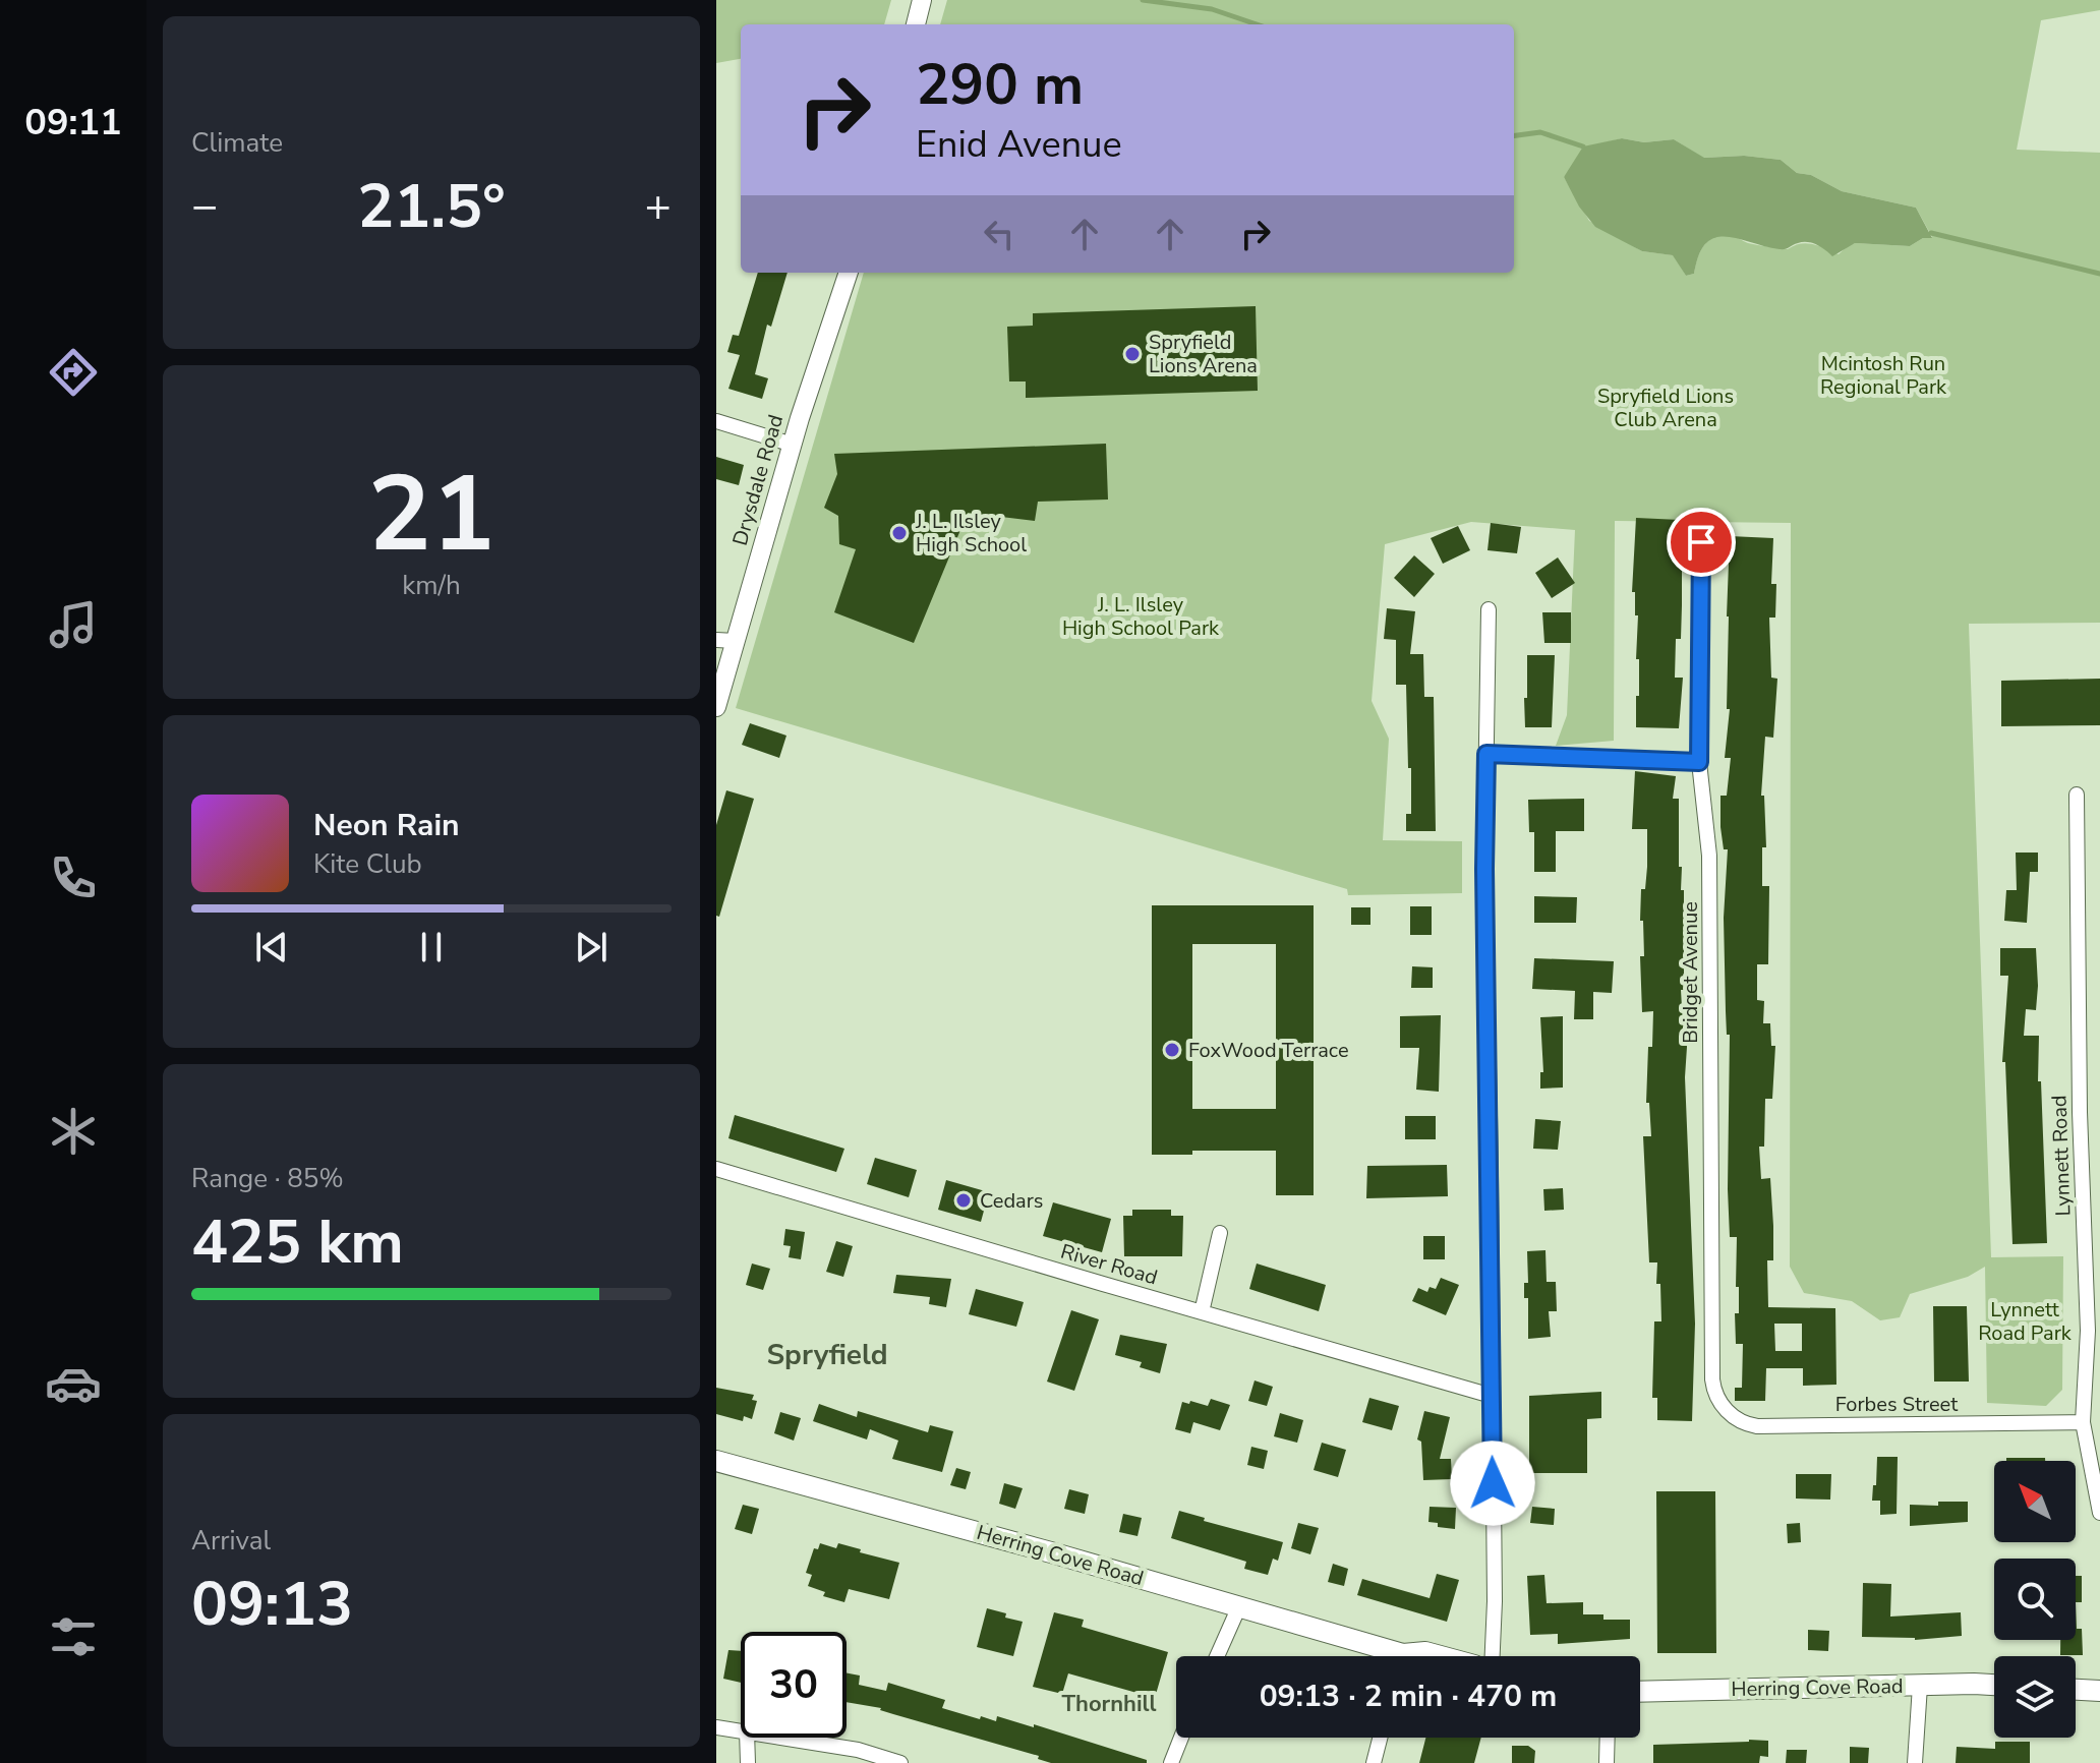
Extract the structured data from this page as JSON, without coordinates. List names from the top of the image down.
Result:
{
  "streets": {
    "main road": ["Herring Cove Road"],
    "street": [
      "Drysdale Road",
      "Bridget Avenue",
      "Lynnett Road",
      "River Road",
      "Forbes Street"
    ]
  },
  "crossings": [
    ["Bridget Avenue", "Forbes Street"],
    ["Lynnett Road", "Forbes Street"]
  ],
  "districts": ["Spryfield", "Thornhill"],
  "parks": [
    "Mcintosh Run Regional Park",
    "Spryfield Lions Club Arena",
    "J. L. Ilsley High School Park",
    "Lynnett Road Park"
  ],
  "places": [
    "Spryfield Lions Arena",
    "J. L. Ilsley High School",
    "FoxWood Terrace",
    "Cedars"
  ],
  "north": "top left",
  "page": {
    "tabs": "09:11",
    "tile": [
      "Climate",
      ["21", "km/h"],
      ["Range · 85%", "425 km"],
      ["Arrival", "09:13"]
    ],
    "turn": ["290 m", "Enid Avenue"],
    "heat": ["−", "21.5°", "+"],
    "song": ["Neon Rain", "Kite Club"],
    "limit": "30",
    "trip": "09:13 · 2 min · 470 m"
  }
}
